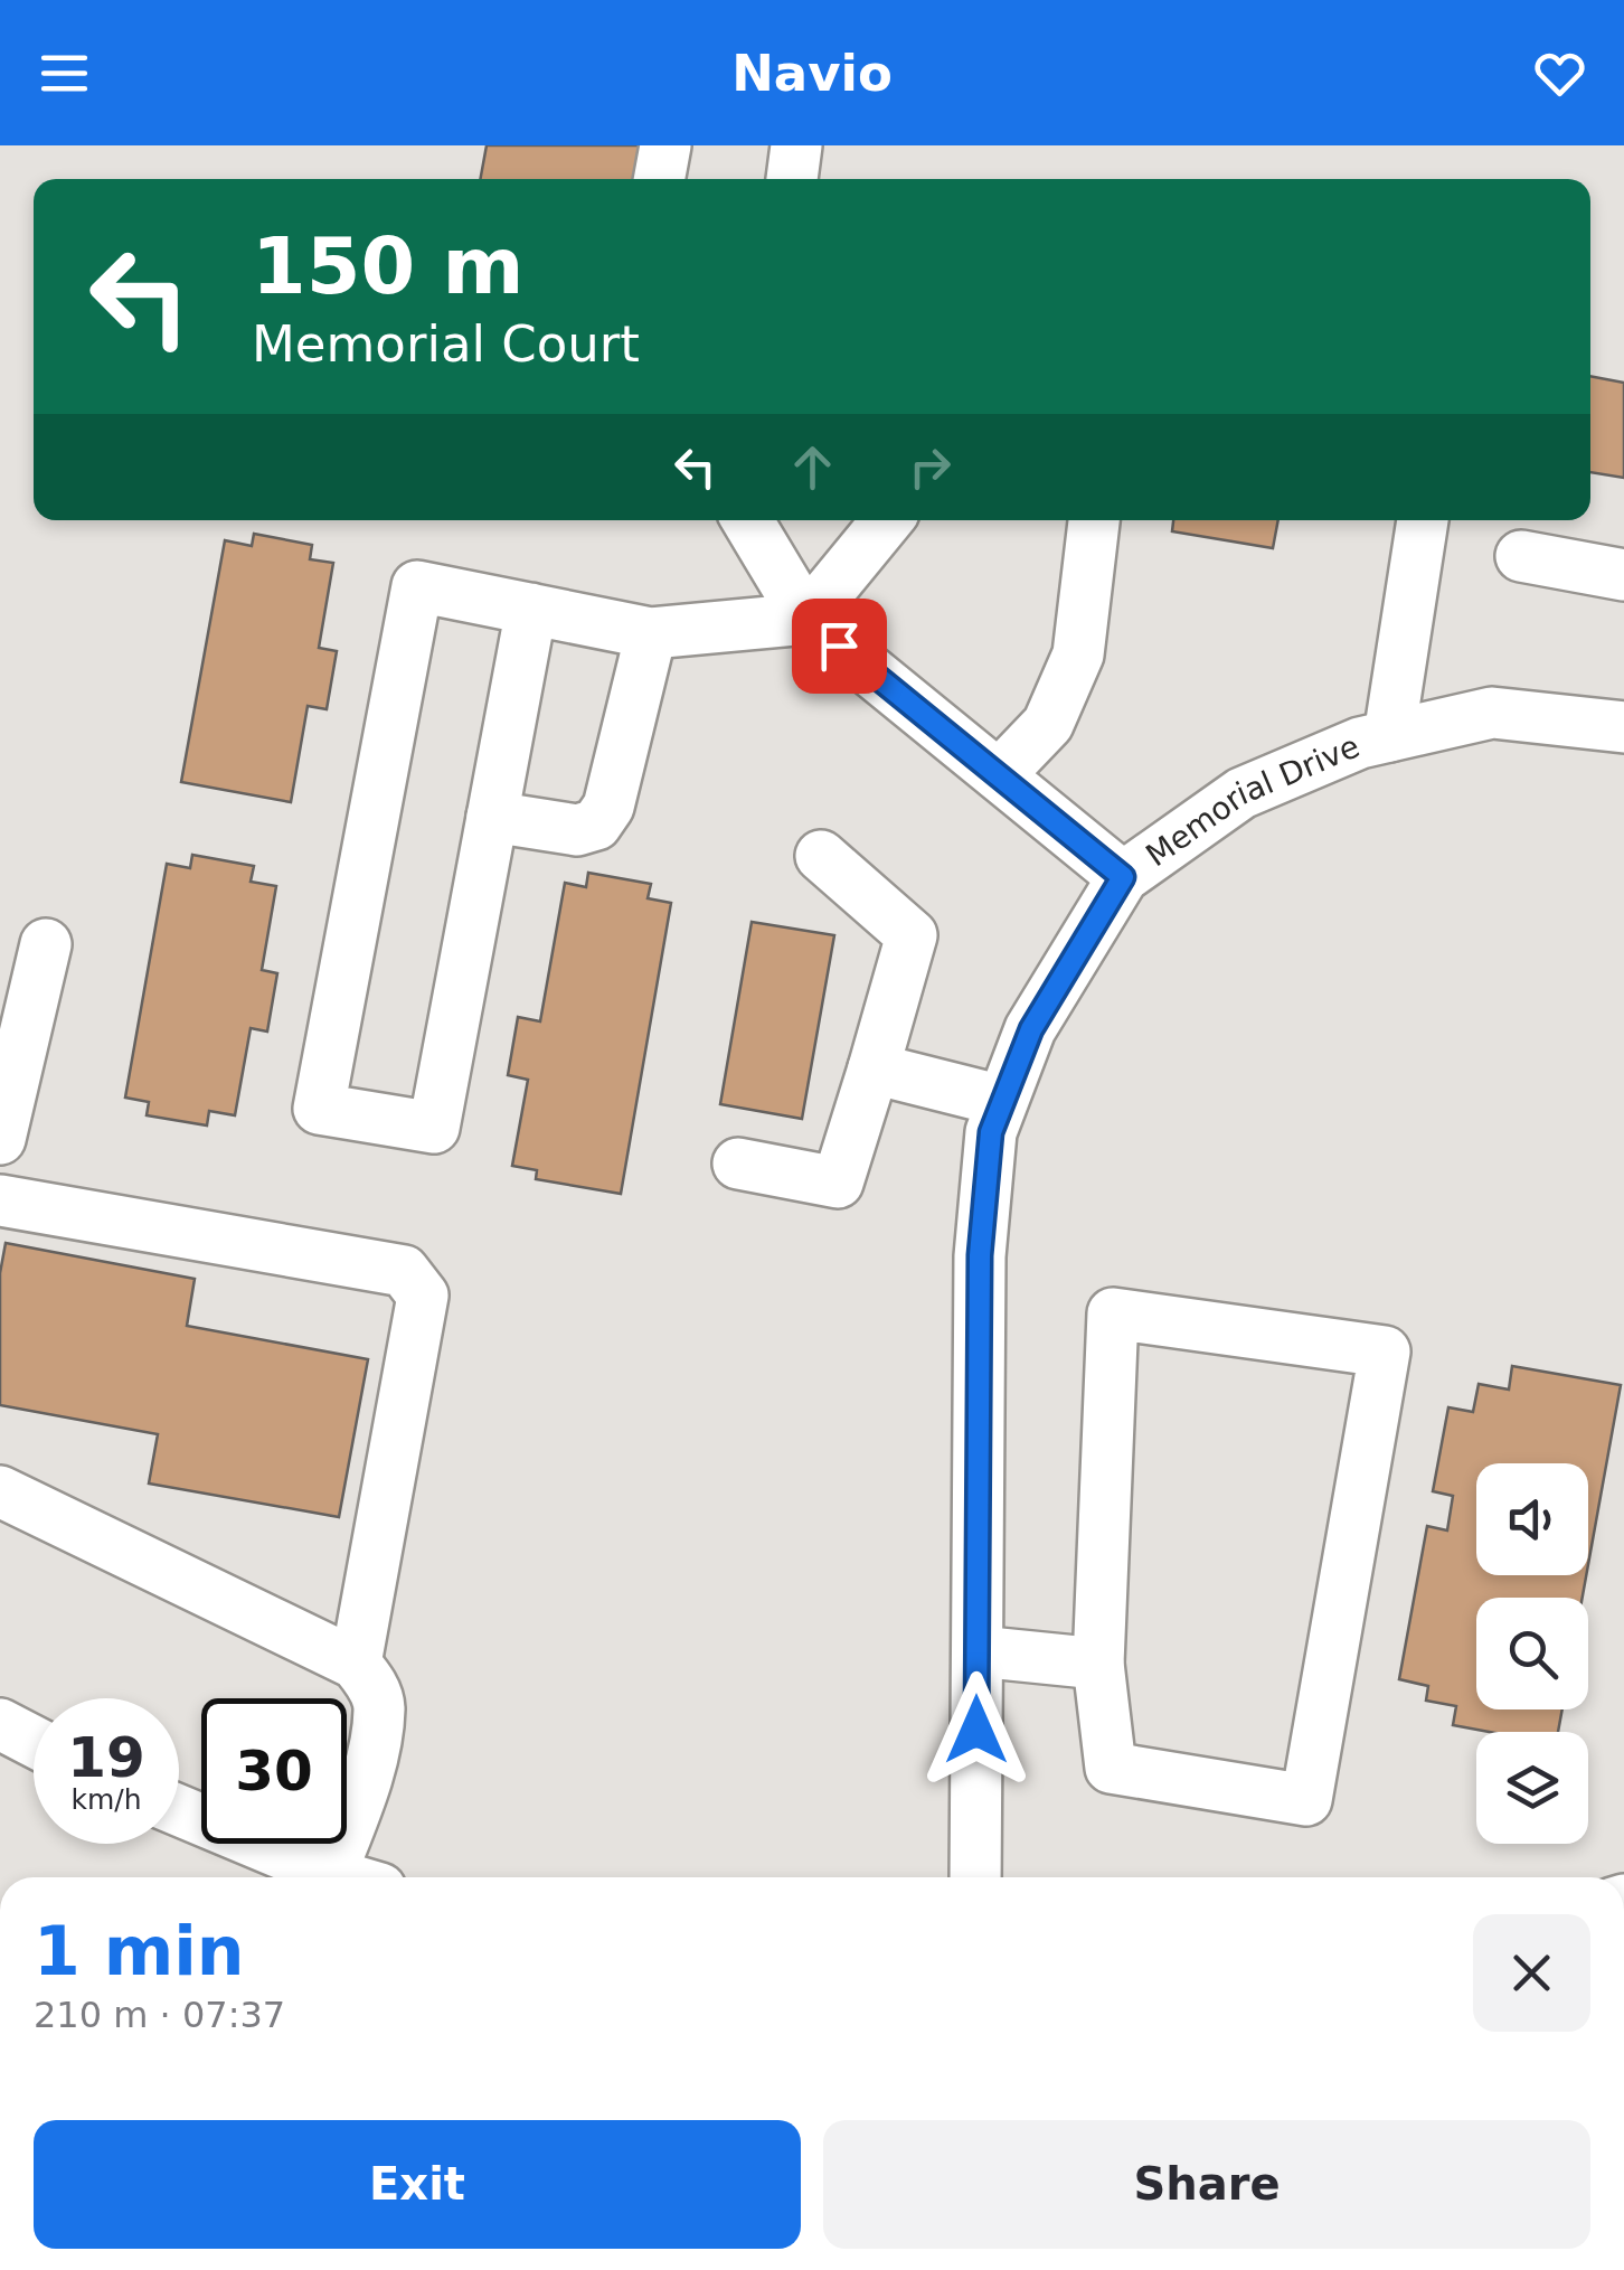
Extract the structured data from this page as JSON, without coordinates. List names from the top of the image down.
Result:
{
  "streets": {
    "street": ["Memorial Drive"]
  },
  "page": {
    "header": "Navio",
    "turn": ["150 m", "Memorial Court"],
    "speed": "19 km/h",
    "limit": "30",
    "heading": ["1 min", "210 m · 07:37"],
    "buttons": ["Exit", "Share"]
  }
}
